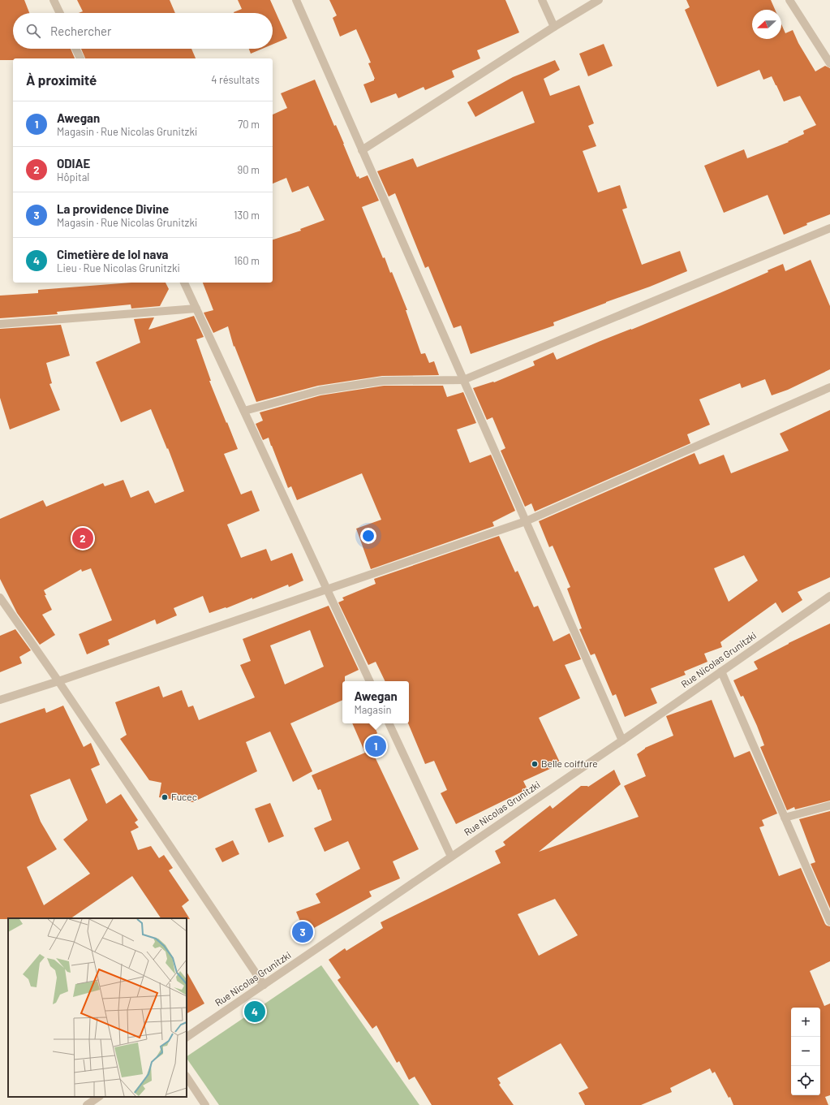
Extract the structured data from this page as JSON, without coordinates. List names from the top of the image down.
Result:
{
  "streets": {
    "street": ["Rue Nicolas Grunitzki"]
  },
  "places": ["Belle coiffure", "Fucec"],
  "north": "left",
  "page": {
    "search": "Rechercher",
    "heading": ["À proximité", "4 résultats"],
    "list": [
      {
        "mark": "1",
        "name": "Awegan",
        "note": "Magasin · Rue Nicolas Grunitzki",
        "value": "70 m"
      },
      {
        "mark": "2",
        "name": "ODIAE",
        "note": "Hôpital",
        "value": "90 m"
      },
      {
        "mark": "3",
        "name": "La providence Divine",
        "note": "Magasin · Rue Nicolas Grunitzki",
        "value": "130 m"
      },
      {
        "mark": "4",
        "name": "Cimetière de lol nava",
        "note": "Lieu · Rue Nicolas Grunitzki",
        "value": "160 m"
      }
    ],
    "pins": [
      "2",
      "1",
      "3",
      "4"
    ],
    "popup": ["Awegan", "Magasin"],
    "map_buttons": ["+", "−"]
  }
}
